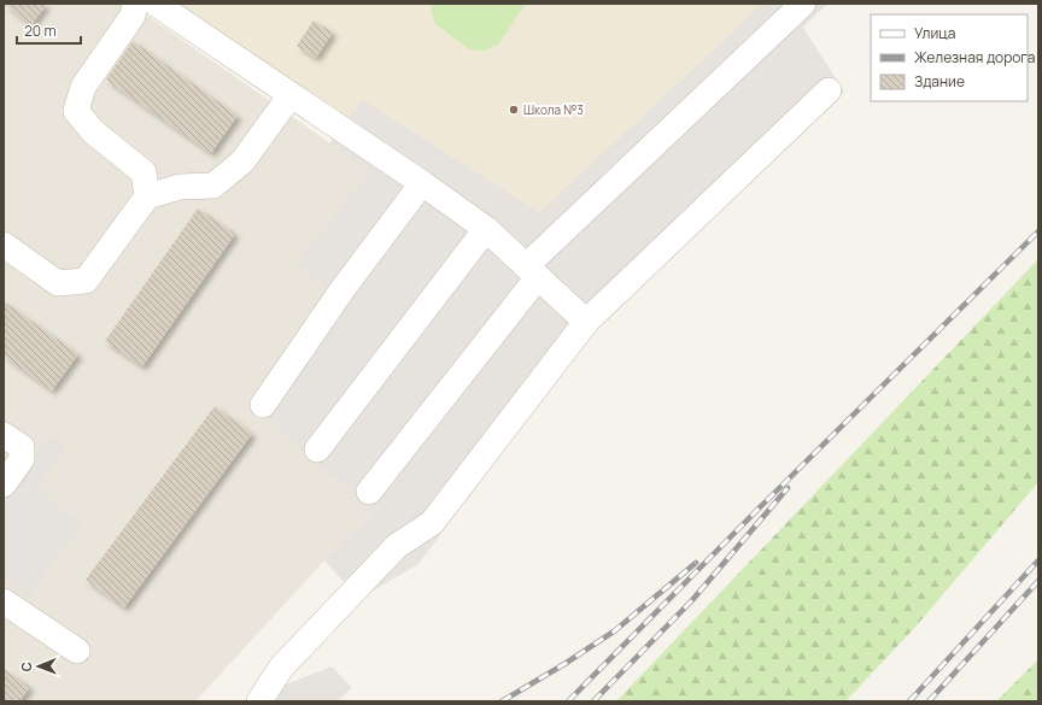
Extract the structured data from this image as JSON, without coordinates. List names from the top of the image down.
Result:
{
  "places": ["Школа №3"],
  "legend": ["Улица", "Железная дорога", "Здание"],
  "scale_bar": "20 m",
  "north": "left"
}
